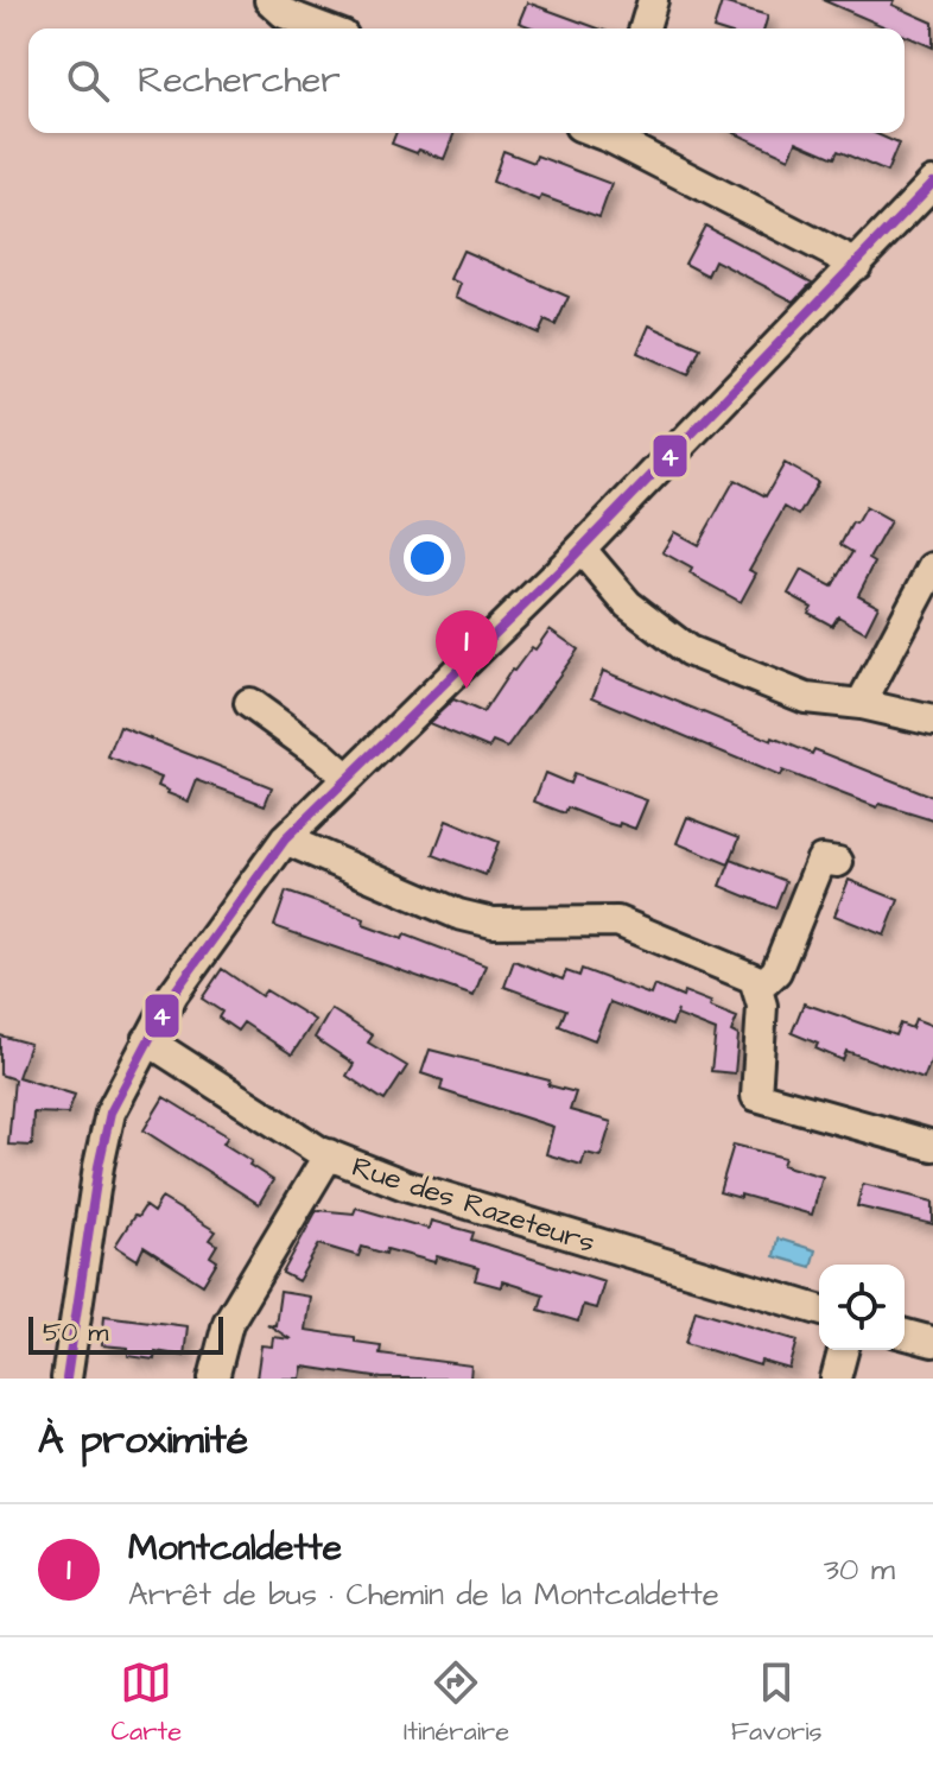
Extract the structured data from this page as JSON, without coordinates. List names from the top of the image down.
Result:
{
  "streets": {
    "street": ["Rue des Razeteurs"]
  },
  "lines": ["transit line 4"],
  "scale_bar": "50 m",
  "page": {
    "search": "Rechercher",
    "pins": "1",
    "scale": "50 m",
    "heading": "À proximité",
    "list": [
      {
        "mark": "1",
        "name": "Montcaldette",
        "note": "Arrêt de bus · Chemin de la Montcaldette",
        "value": "30 m"
      }
    ],
    "nav": ["Carte", "Itinéraire", "Favoris"]
  }
}
